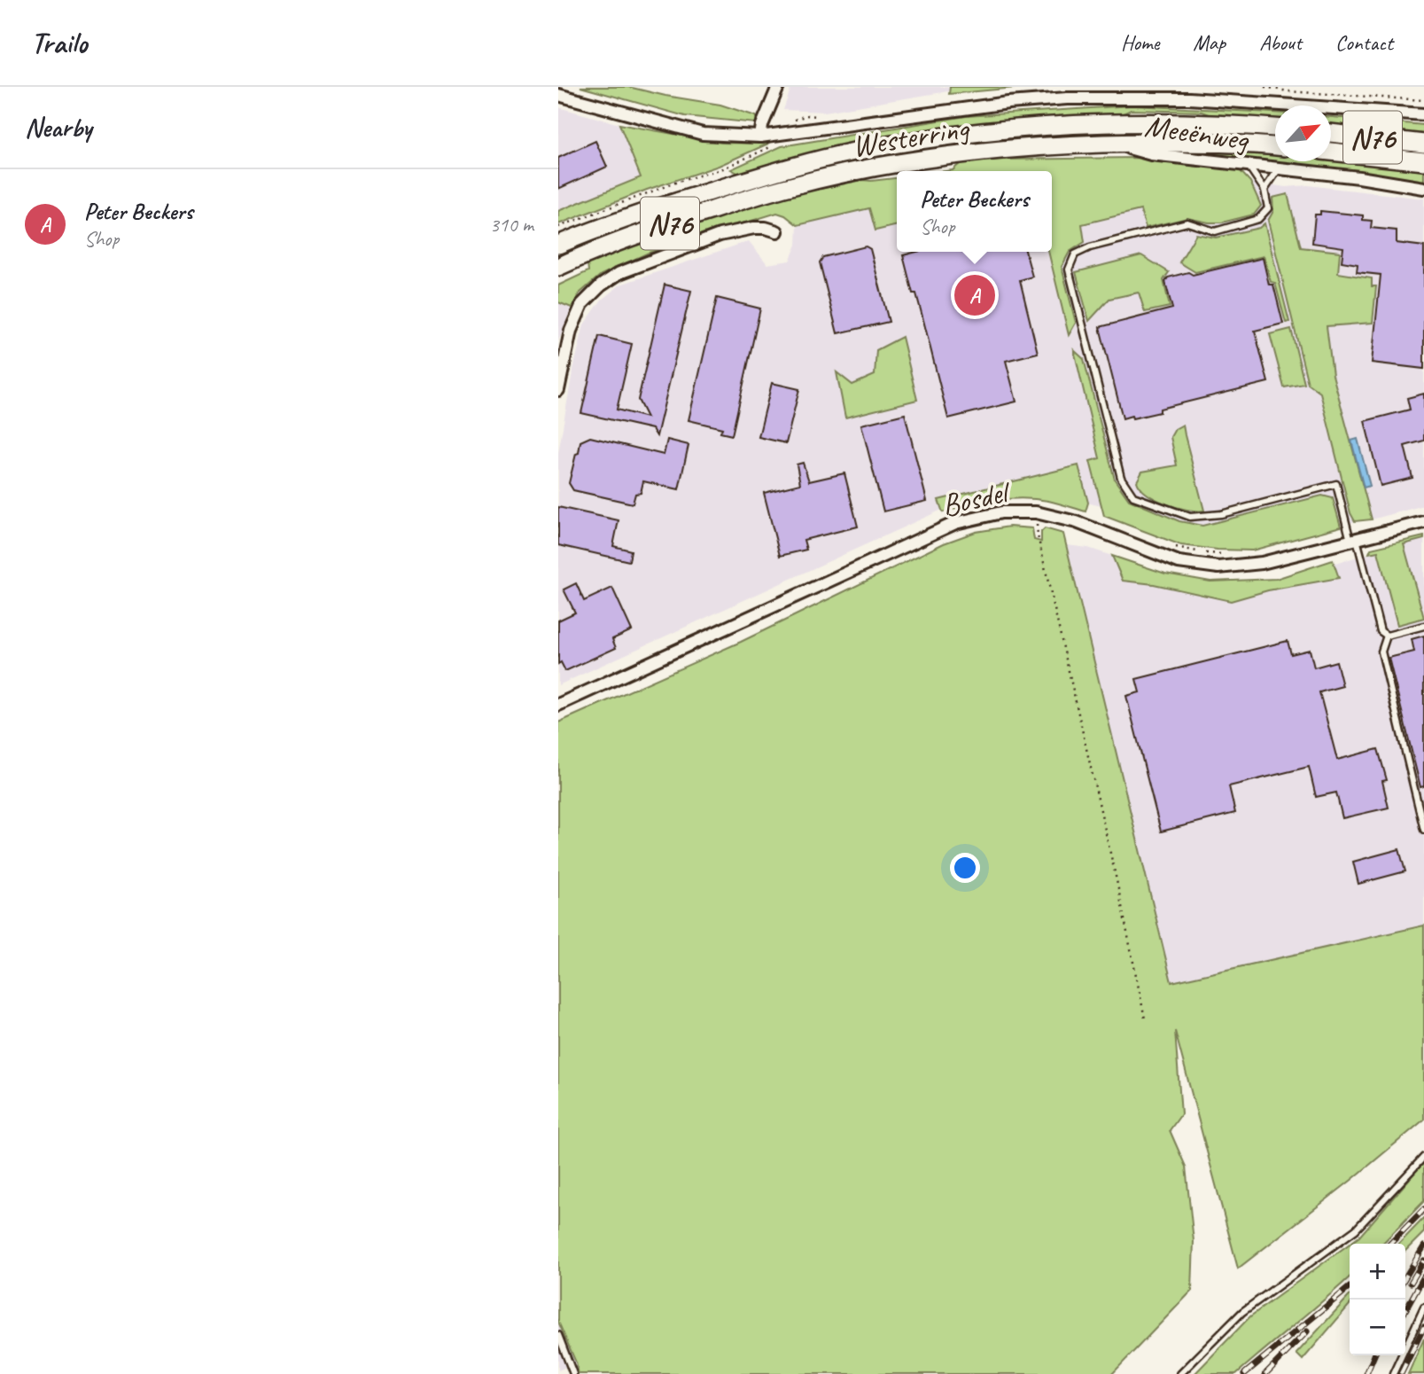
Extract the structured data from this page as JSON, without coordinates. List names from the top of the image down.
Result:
{
  "streets": {
    "highway": ["Westerring", "N76"],
    "street": ["Meeënweg", "Bosdel"]
  },
  "crossings": [
    ["Meeënweg", "Westerring"]
  ],
  "north": "top right",
  "page": {
    "header": "Trailo",
    "nav": [
      "Home",
      "Map",
      "About",
      "Contact"
    ],
    "heading": "Nearby",
    "list": [
      {
        "mark": "A",
        "name": "Peter Beckers",
        "note": "Shop",
        "value": "310 m"
      }
    ],
    "popup": ["Peter Beckers", "Shop"],
    "pins": "A",
    "map_buttons": ["+", "−"]
  }
}
